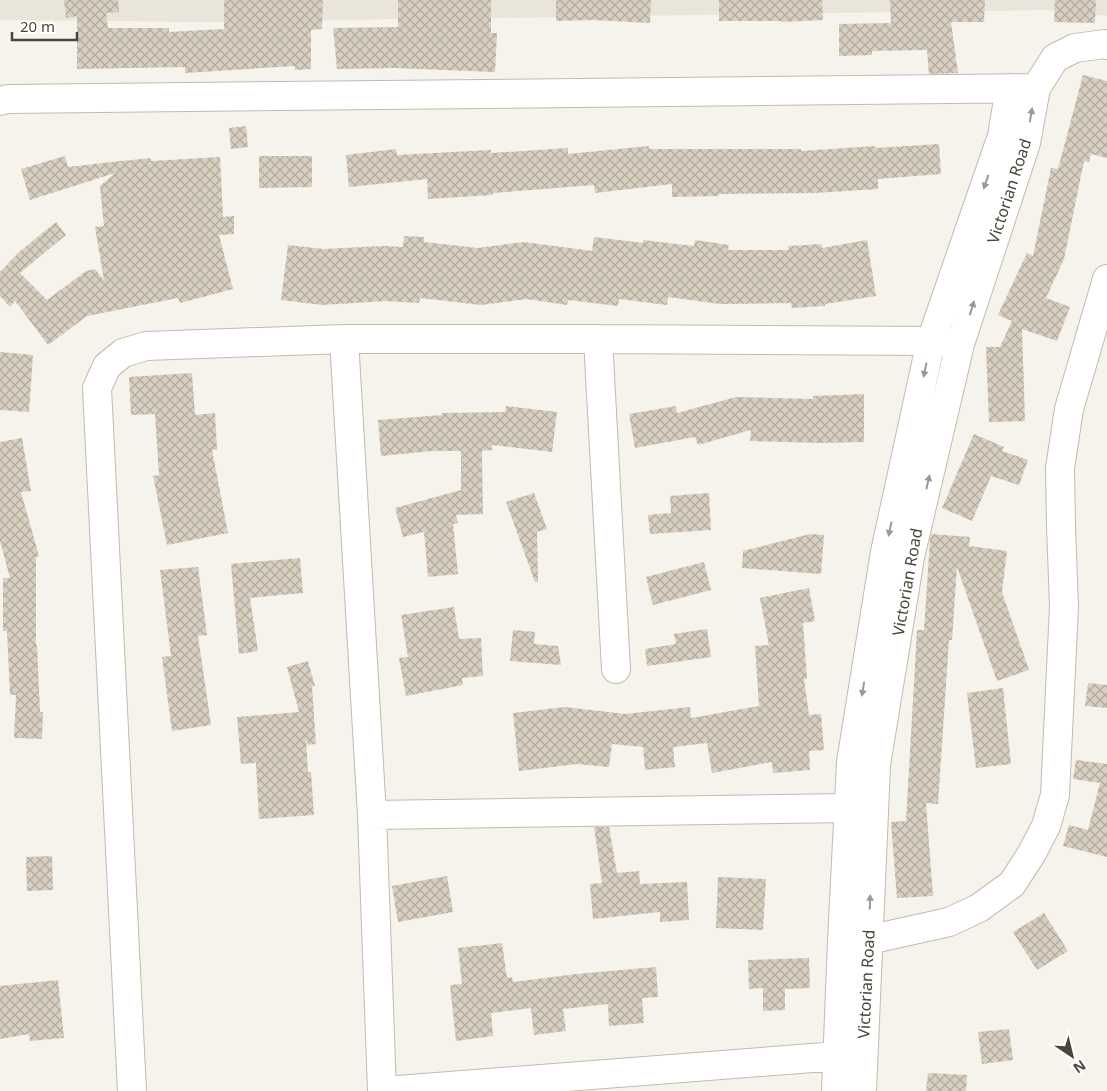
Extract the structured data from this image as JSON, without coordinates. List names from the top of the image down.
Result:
{
  "streets": {
    "lane": ["Victorian Road"]
  },
  "scale_bar": "20 m",
  "north": "bottom right"
}
